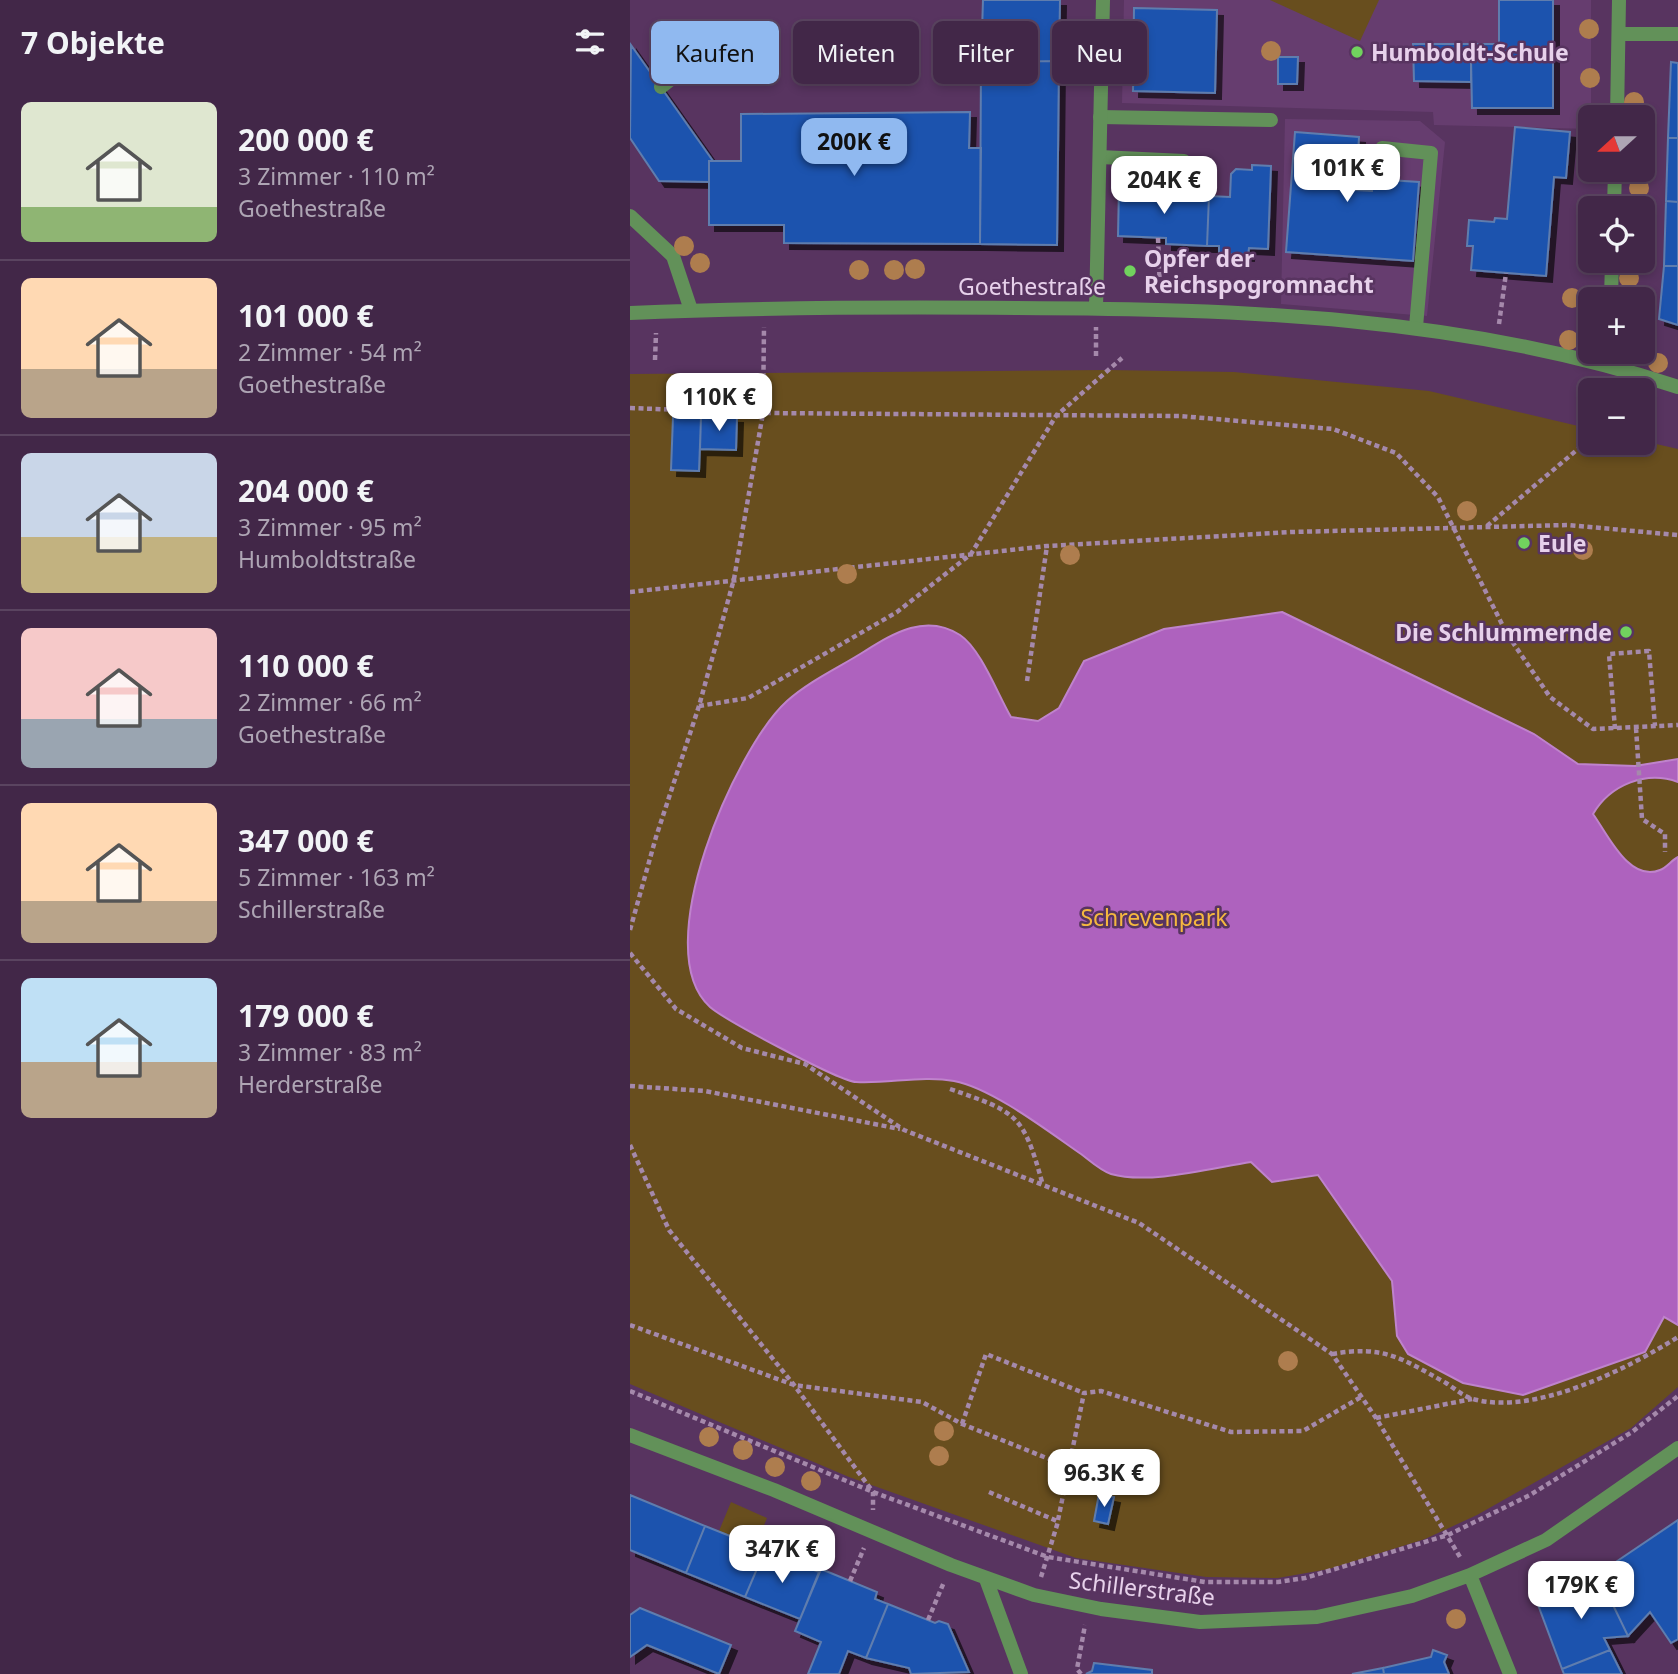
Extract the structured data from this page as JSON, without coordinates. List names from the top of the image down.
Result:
{
  "streets": {
    "street": ["Goethestraße", "Schillerstraße"]
  },
  "parks": ["Schrevenpark"],
  "places": [
    "Humboldt-Schule",
    "Opfer der Reichspogromnacht",
    "Eule",
    "Die Schlummernde"
  ],
  "north": "left",
  "page": {
    "heading": "7 Objekte",
    "chip": [
      "Kaufen",
      "Mieten",
      "Filter",
      "Neu"
    ],
    "list": [
      {
        "name": "200 000 €",
        "note": "3 Zimmer · 110 m² · Goethestraße"
      },
      {
        "name": "101 000 €",
        "note": "2 Zimmer · 54 m² · Goethestraße"
      },
      {
        "name": "204 000 €",
        "note": "3 Zimmer · 95 m² · Humboldtstraße"
      },
      {
        "name": "110 000 €",
        "note": "2 Zimmer · 66 m² · Goethestraße"
      },
      {
        "name": "347 000 €",
        "note": "5 Zimmer · 163 m² · Schillerstraße"
      },
      {
        "name": "179 000 €",
        "note": "3 Zimmer · 83 m² · Herderstraße"
      }
    ],
    "map_buttons": ["+", "−"],
    "price": [
      "200K €",
      "101K €",
      "204K €",
      "110K €",
      "96.3K €",
      "347K €",
      "179K €"
    ]
  }
}
